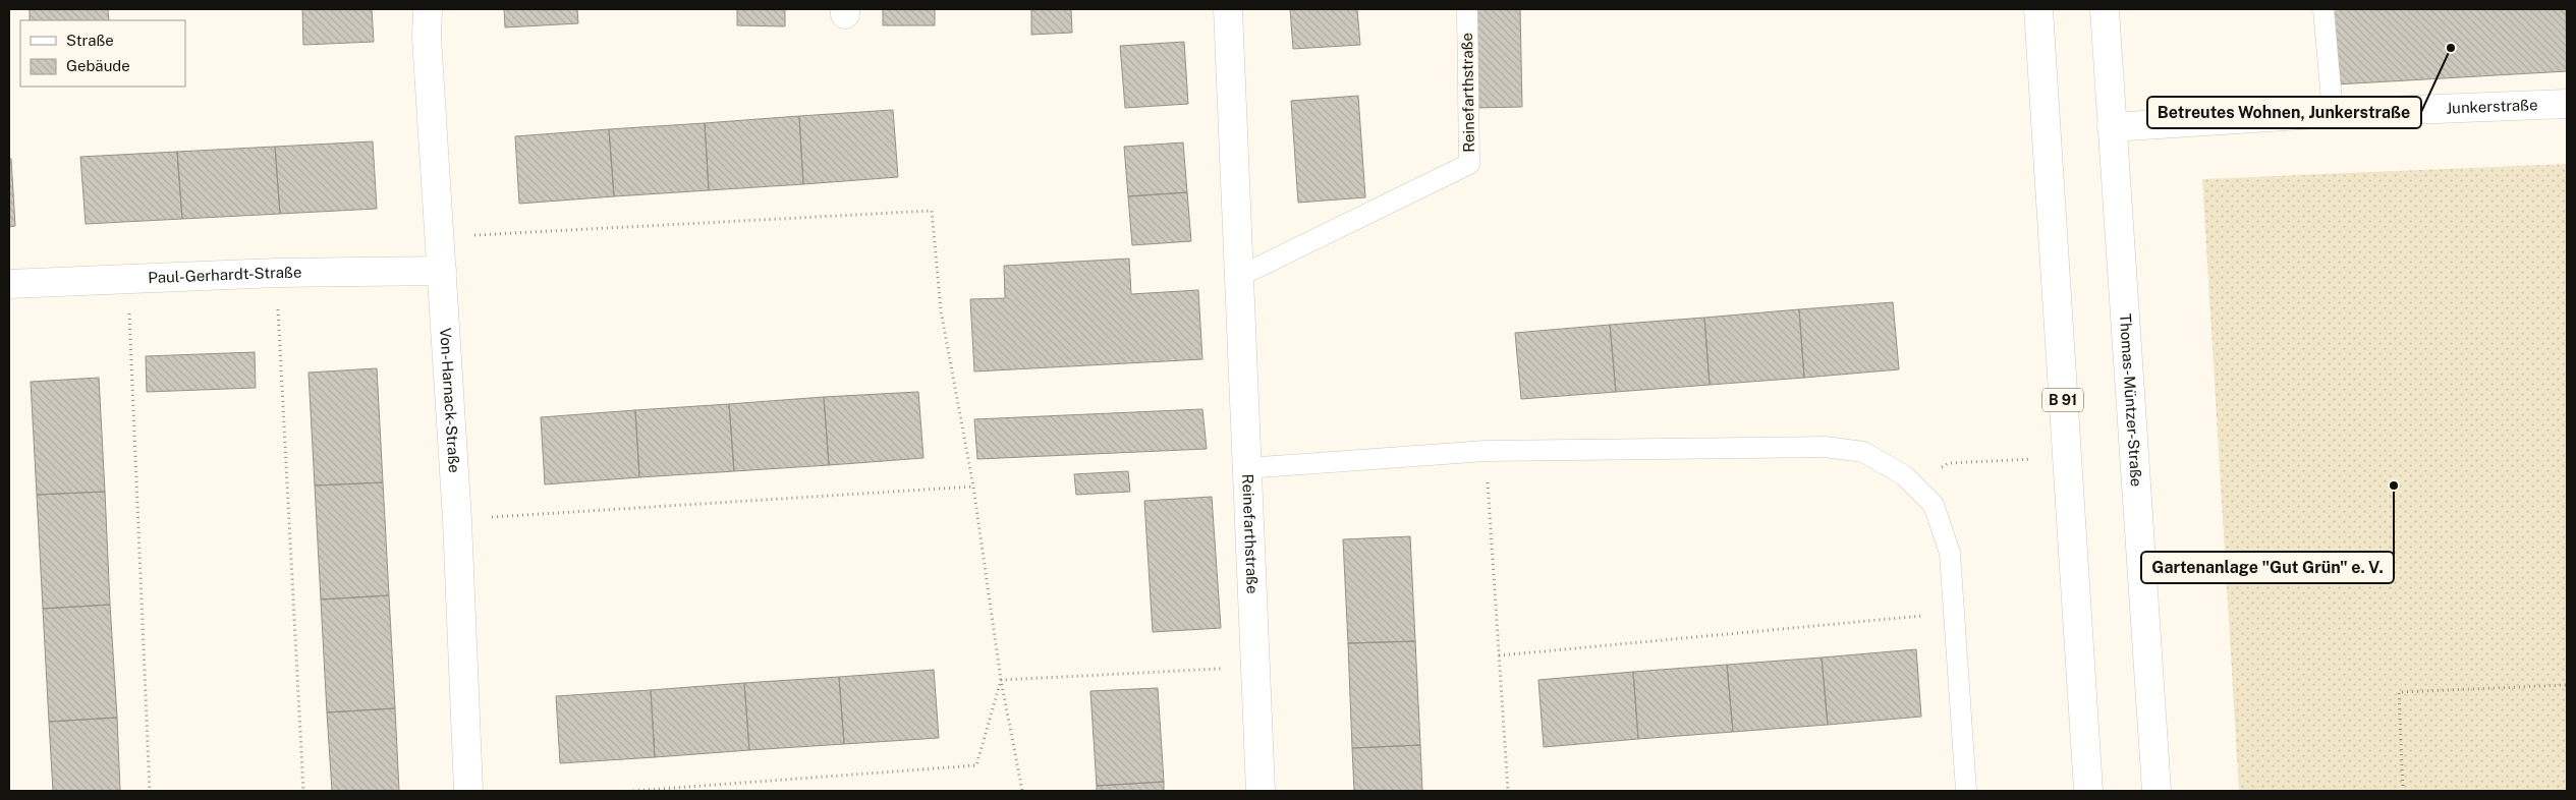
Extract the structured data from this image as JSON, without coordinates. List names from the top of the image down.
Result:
{
  "streets": {
    "street": [
      "Reinefarthstraße",
      "Junkerstraße",
      "Paul-Gerhardt-Straße",
      "Von-Harnack-Straße",
      "B 91",
      "Thomas-Müntzer-Straße"
    ]
  },
  "crossings": [
    ["Junkerstraße", "Thomas-Müntzer-Straße"],
    ["Paul-Gerhardt-Straße", "Von-Harnack-Straße"]
  ],
  "places": ["Betreutes Wohnen, Junkerstraße", "Gartenanlage \"Gut Grün\" e. V."],
  "legend": ["Straße", "Gebäude"]
}
